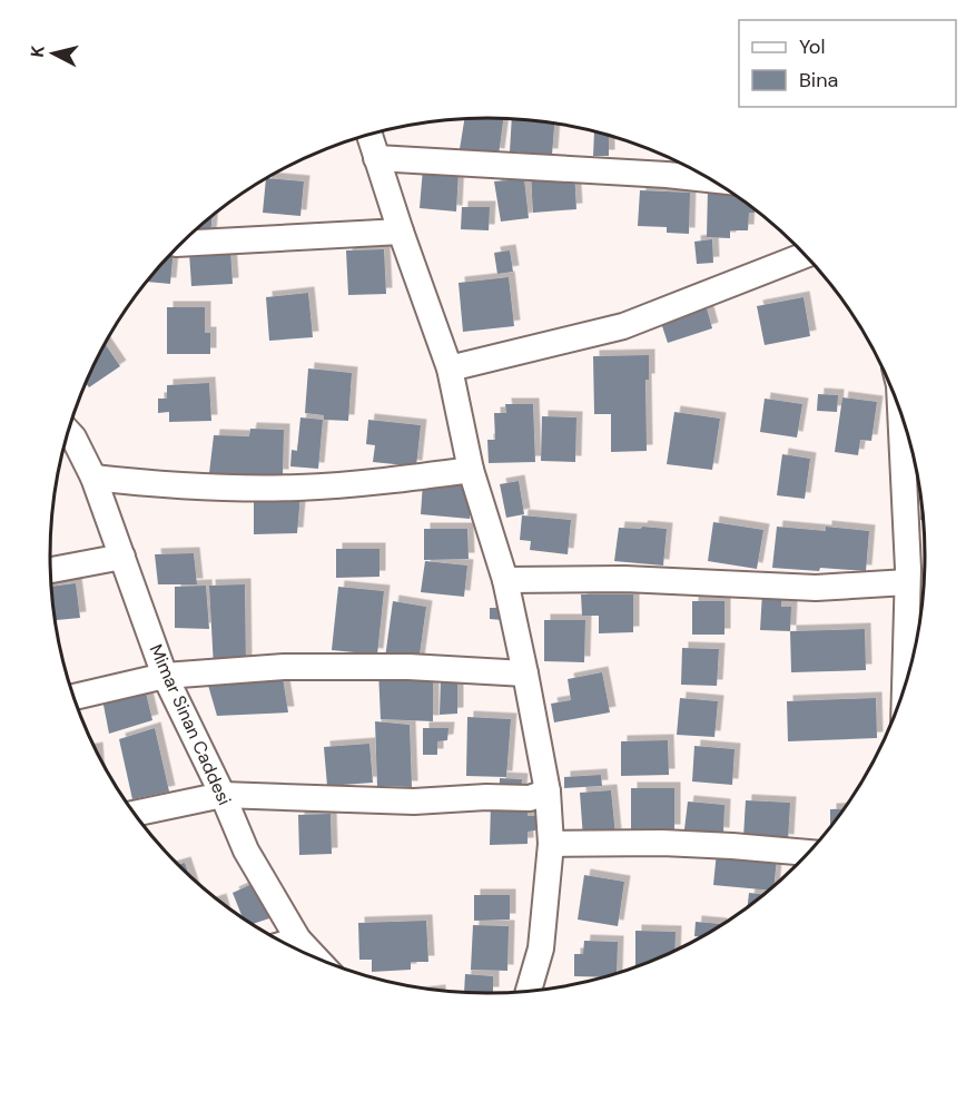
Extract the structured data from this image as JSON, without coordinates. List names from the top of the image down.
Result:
{
  "streets": {
    "street": ["Mimar Sinan Caddesi"]
  },
  "legend": ["Yol", "Bina"],
  "north": "left"
}
